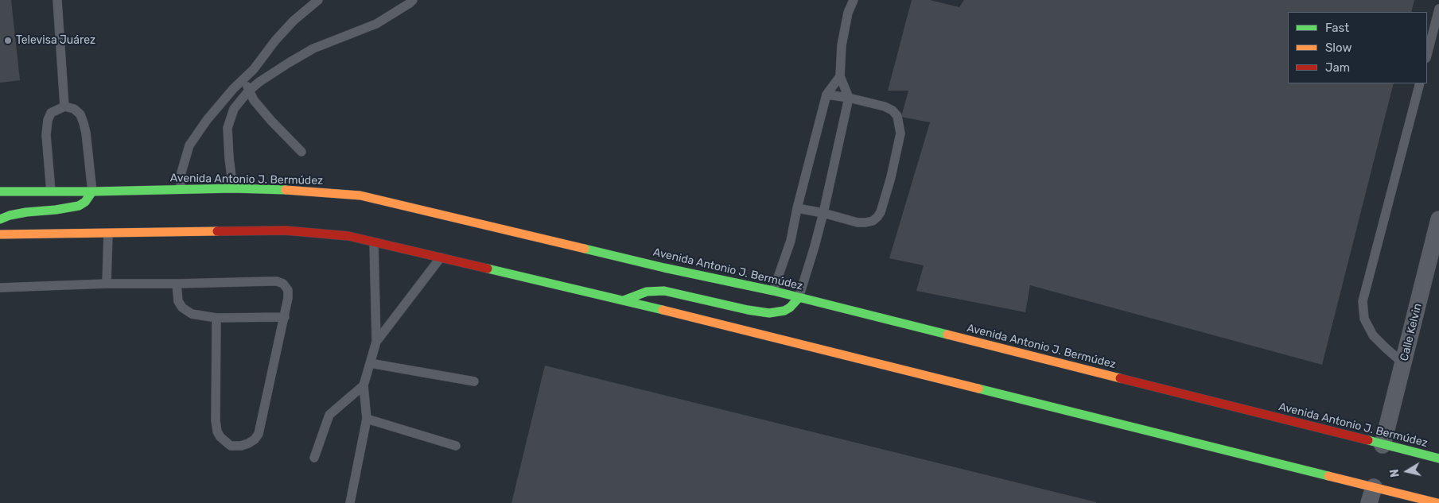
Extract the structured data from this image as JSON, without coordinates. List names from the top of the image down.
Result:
{
  "streets": {
    "main road": ["Avenida Antonio J. Bermúdez"],
    "street": ["Calle Kelvin"]
  },
  "crossings": [
    ["Avenida Antonio J. Bermúdez", "Calle Kelvin"]
  ],
  "places": ["Televisa Juárez"],
  "legend": ["Fast", "Slow", "Jam"],
  "north": "left"
}
